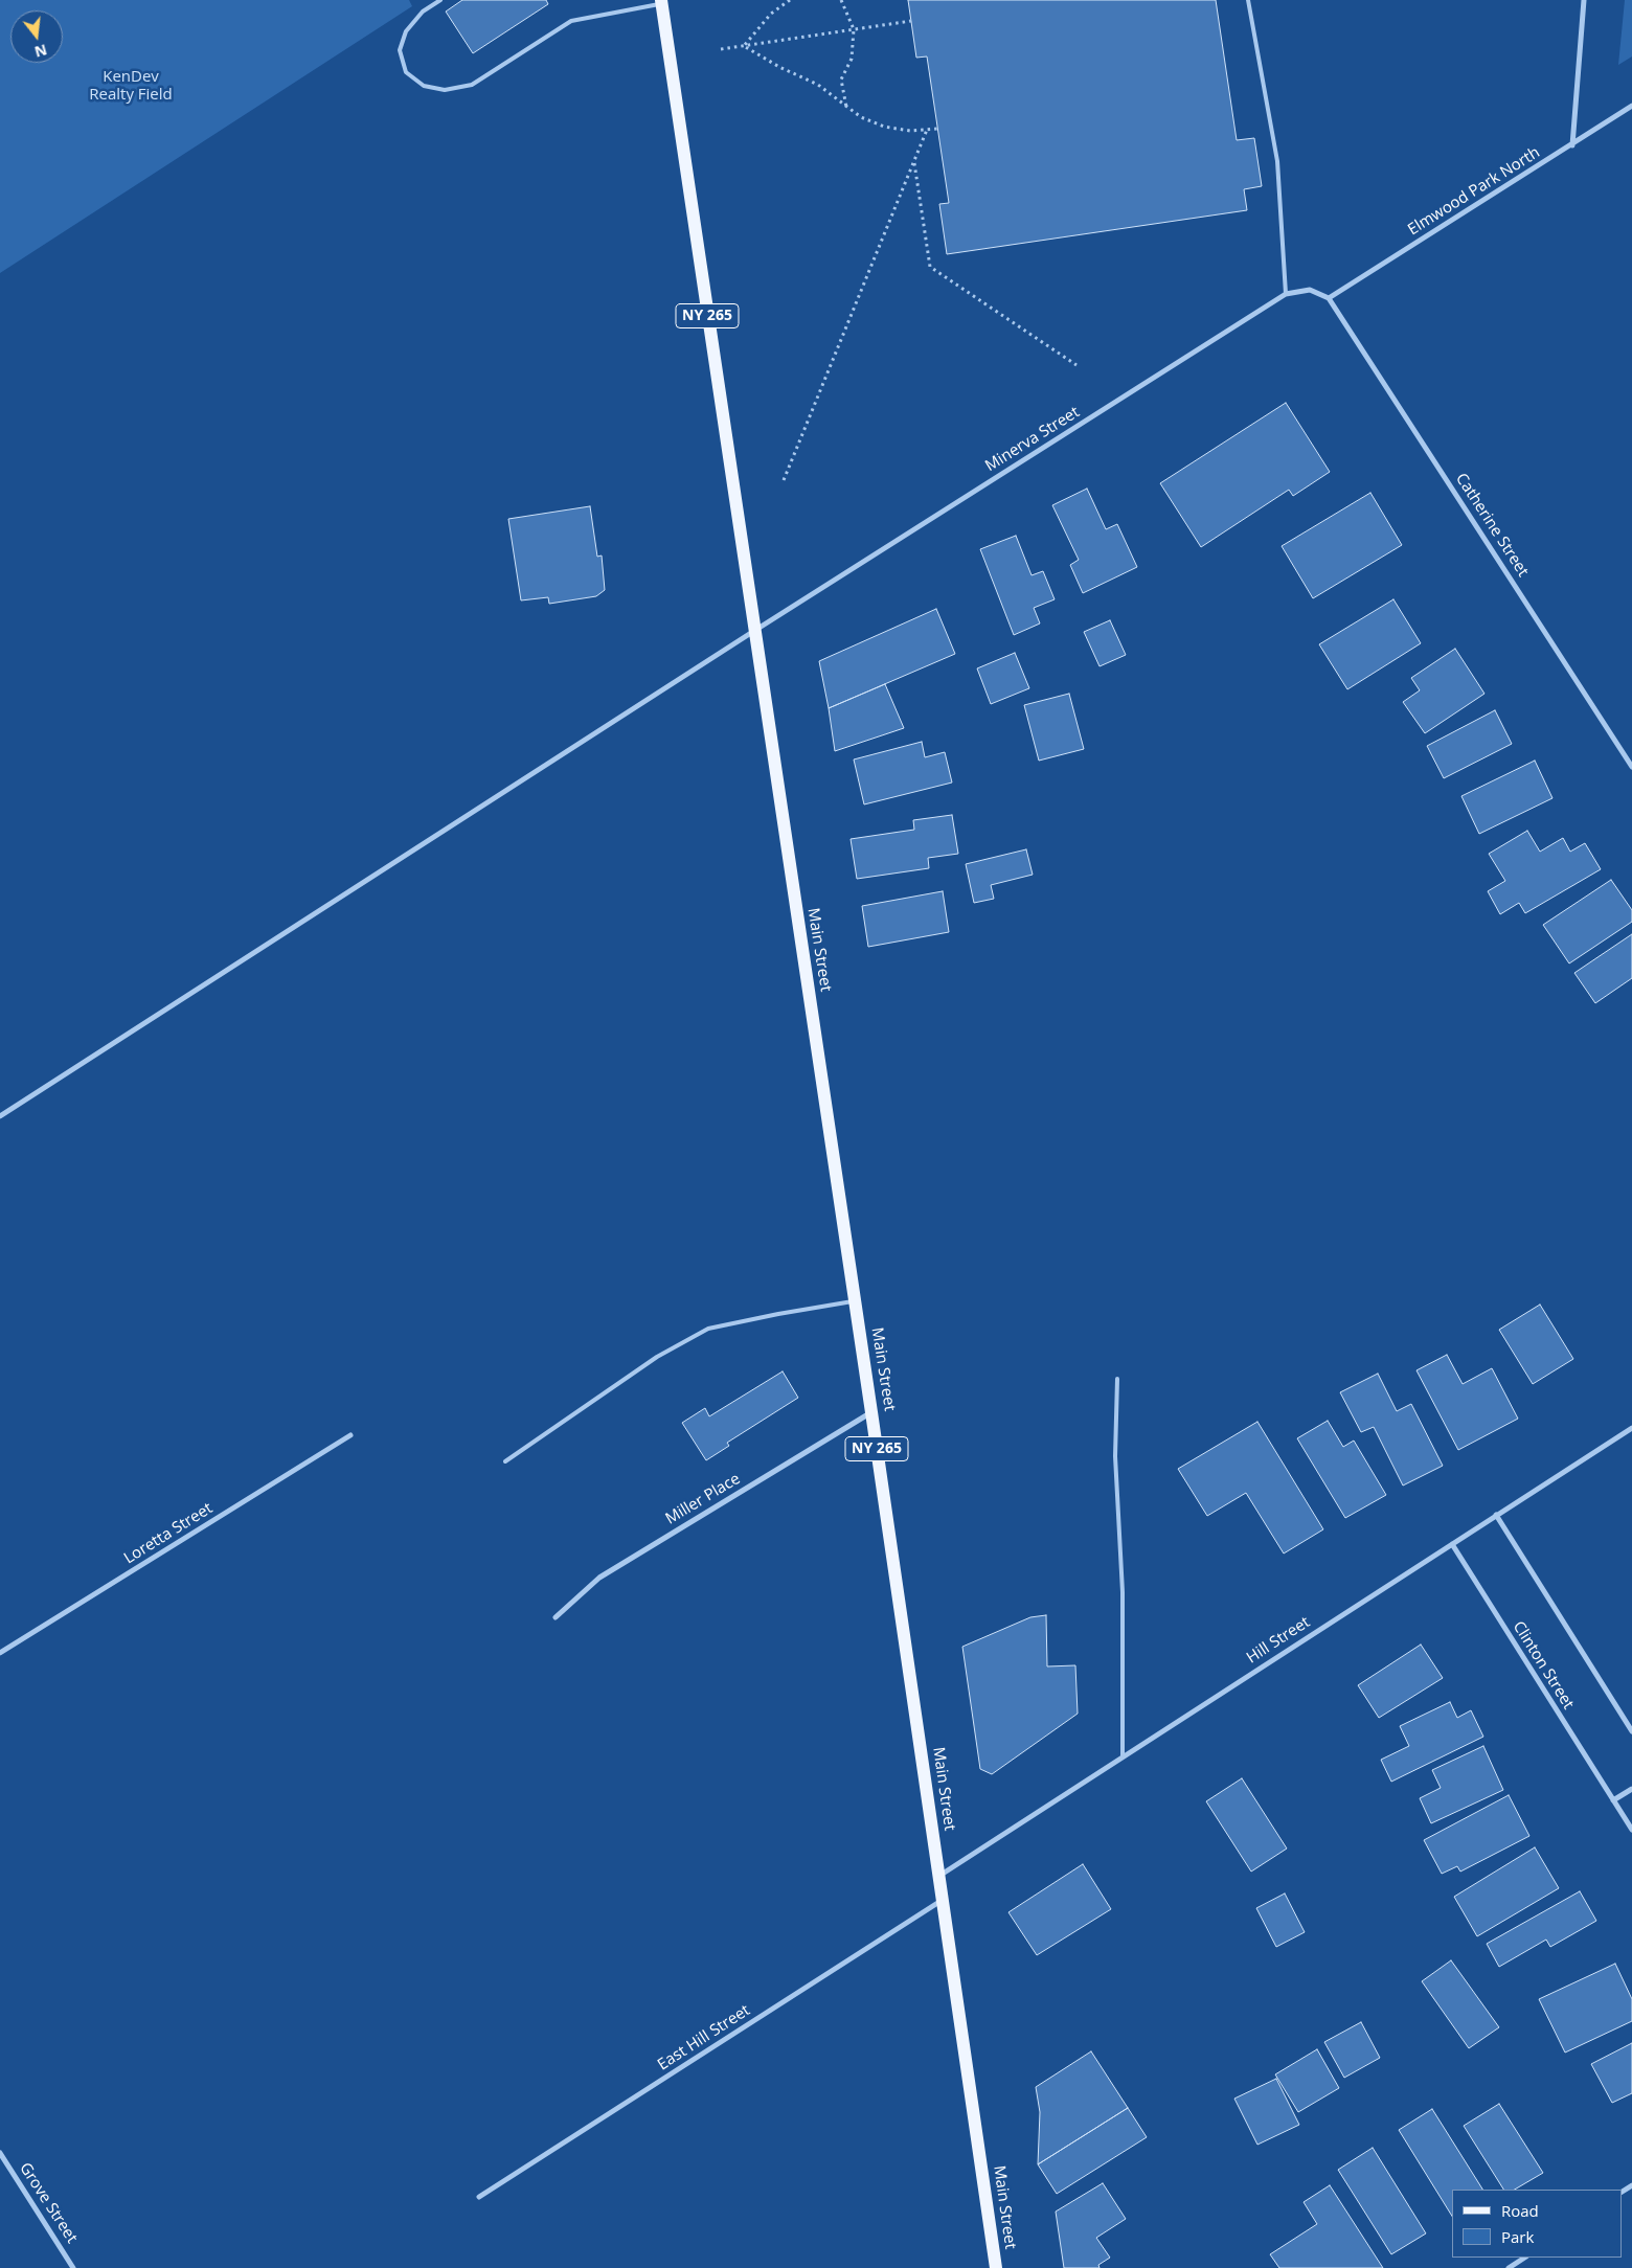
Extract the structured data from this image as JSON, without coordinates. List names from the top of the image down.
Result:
{
  "streets": {
    "main road": ["NY 265", "Main Street"],
    "street": [
      "Elmwood Park North",
      "Minerva Street",
      "Catherine Street",
      "Miller Place",
      "Loretta Street",
      "Hill Street",
      "Clinton Street",
      "East Hill Street",
      "Grove Street"
    ]
  },
  "crossings": [
    ["Elmwood Park North", "Minerva Street"],
    ["Elmwood Park North", "Catherine Street"],
    ["NY 265", "Minerva Street"],
    ["NY 265", "Main Street"],
    ["Minerva Street", "Catherine Street"],
    ["Minerva Street", "Main Street"],
    ["Main Street", "Miller Place"],
    ["Main Street", "Hill Street"],
    ["Main Street", "East Hill Street"],
    ["Hill Street", "Clinton Street"]
  ],
  "parks": ["KenDev Realty Field"],
  "legend": ["Road", "Park"],
  "north": "bottom"
}
